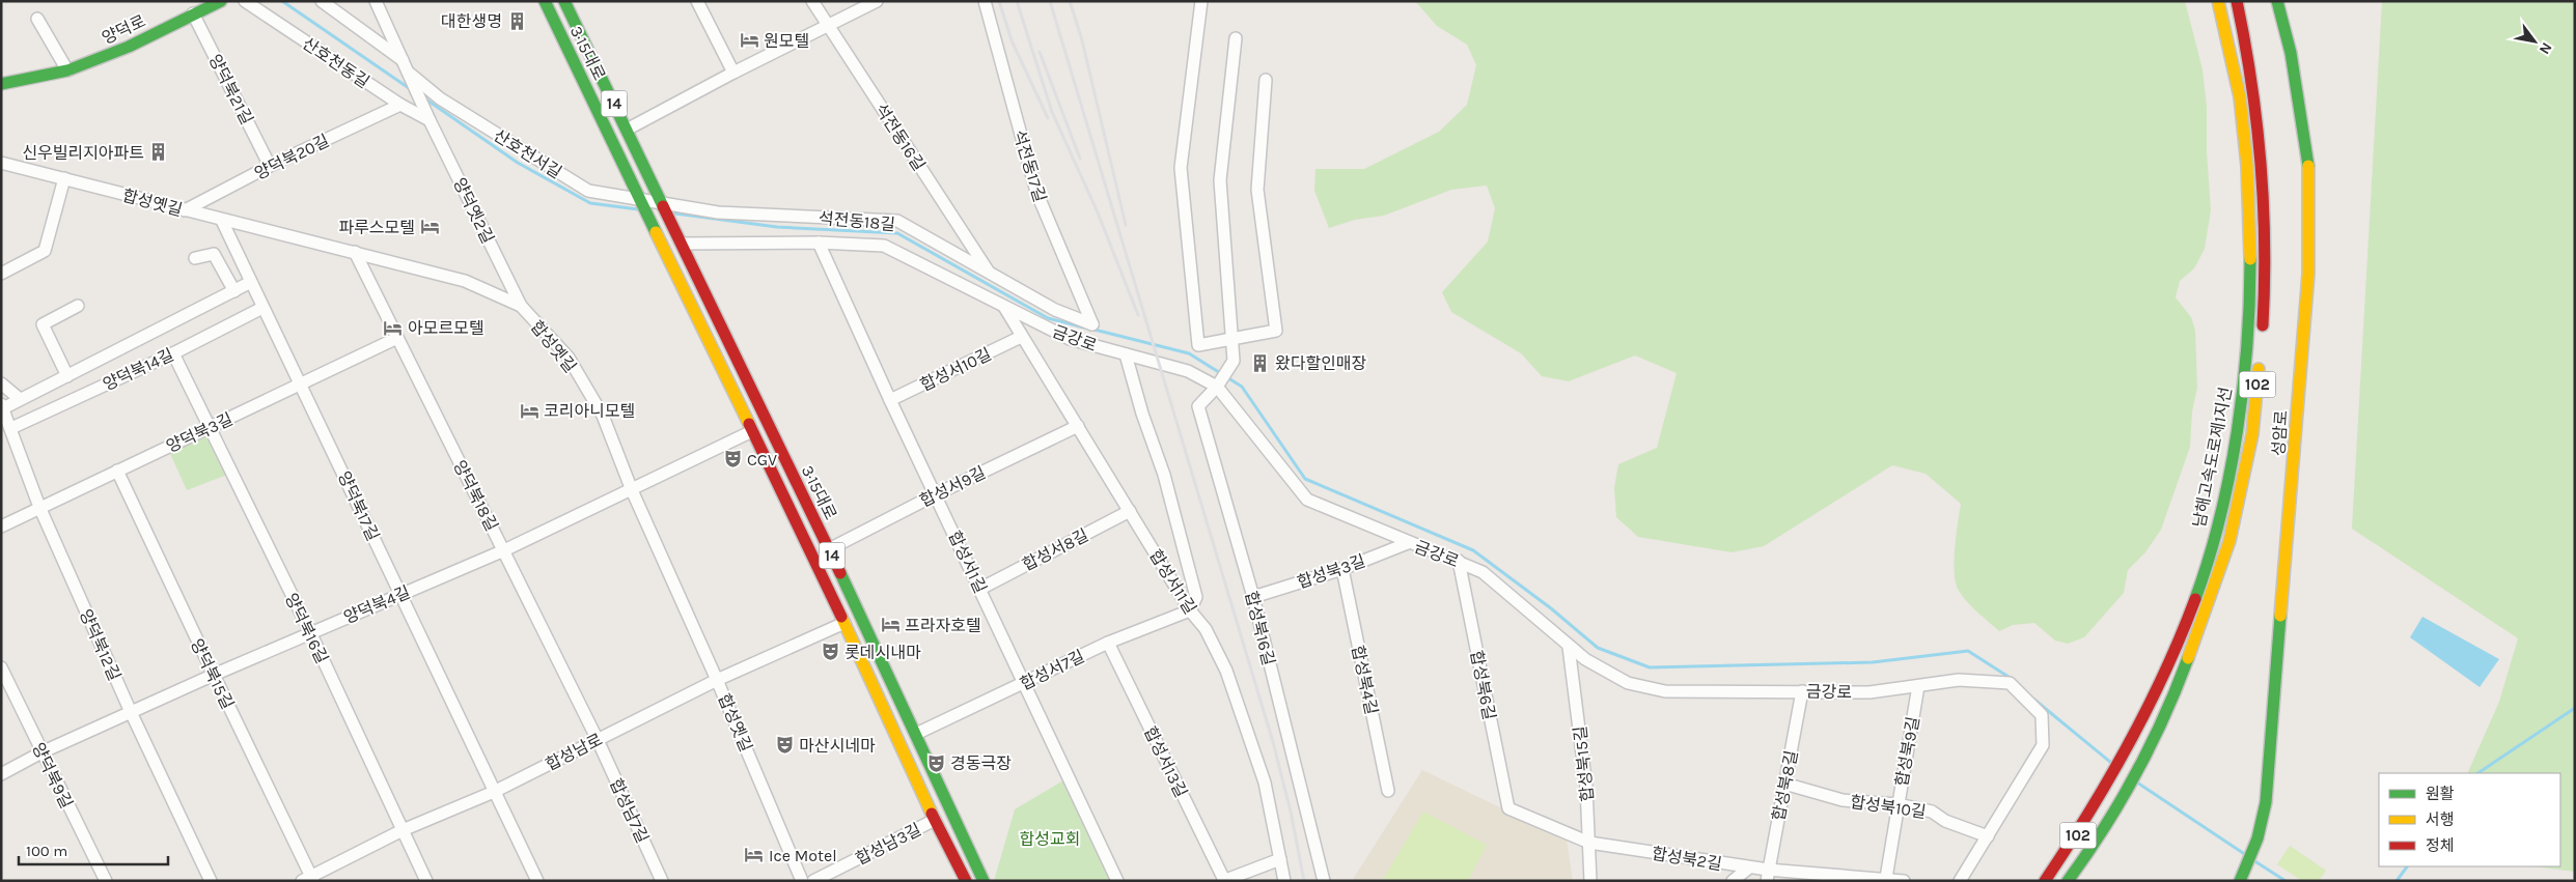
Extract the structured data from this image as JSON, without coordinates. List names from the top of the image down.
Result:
{
  "streets": {
    "main road": [
      "양덕로",
      "3·15대로",
      "14",
      "102",
      "성암로",
      "남해고속도로제1지선"
    ],
    "street": [
      "산호천동길",
      "양덕북21길",
      "석전동16길",
      "산호천서길",
      "양덕북20길",
      "석전동17길",
      "합성옛길",
      "양덕옛2길",
      "석전동18길",
      "금강로",
      "양덕북14길",
      "합성서10길",
      "양덕북3길",
      "합성서9길",
      "양덕북18길",
      "양덕북17길",
      "합성서8길",
      "합성서1길",
      "합성북3길",
      "합성서11길",
      "양덕북4길",
      "양덕북16길",
      "합성북16길",
      "양덕북12길",
      "합성서7길",
      "양덕북15길",
      "합성북4길",
      "합성북6길",
      "합성남로",
      "합성북9길",
      "합성서13길",
      "합성북15길",
      "양덕북9길",
      "합성북8길",
      "합성북10길",
      "합성남7길",
      "합성남3길",
      "합성북2길"
    ]
  },
  "crossings": [
    ["양덕로", "양덕북21길"],
    ["3·15대로", "14"],
    ["3·15대로", "산호천서길"],
    ["3·15대로", "석전동18길"],
    ["3·15대로", "금강로"],
    ["3·15대로", "합성서9길"],
    ["3·15대로", "양덕북4길"],
    ["3·15대로", "합성서7길"],
    ["3·15대로", "합성남로"],
    ["3·15대로", "합성남3길"],
    ["산호천동길", "양덕북20길"],
    ["산호천동길", "양덕옛2길"],
    ["양덕북21길", "양덕북20길"],
    ["14", "산호천서길"],
    ["14", "석전동18길"],
    ["14", "금강로"],
    ["석전동16길", "석전동18길"],
    ["산호천서길", "양덕옛2길"],
    ["산호천서길", "석전동18길"],
    ["양덕북20길", "합성옛길"],
    ["석전동17길", "석전동18길"],
    ["합성옛길", "양덕옛2길"],
    ["합성옛길", "양덕북18길"],
    ["합성옛길", "양덕북17길"],
    ["합성옛길", "양덕북4길"],
    ["합성옛길", "합성남로"],
    ["금강로", "합성서1길"],
    ["금강로", "합성북3길"],
    ["금강로", "합성서11길"],
    ["금강로", "합성북16길"],
    ["금강로", "합성북6길"],
    ["금강로", "합성북9길"],
    ["금강로", "합성북15길"],
    ["금강로", "합성북8길"],
    ["금강로", "합성북10길"],
    ["양덕북14길", "양덕북17길"],
    ["양덕북14길", "양덕북16길"],
    ["양덕북14길", "양덕북12길"],
    ["합성서10길", "합성서1길"],
    ["합성서10길", "합성서11길"],
    ["양덕북3길", "양덕북18길"],
    ["양덕북3길", "양덕북17길"],
    ["양덕북3길", "양덕북16길"],
    ["양덕북3길", "양덕북12길"],
    ["양덕북3길", "양덕북15길"],
    ["합성서9길", "합성서1길"],
    ["합성서9길", "합성서11길"],
    ["양덕북18길", "양덕북4길"],
    ["양덕북18길", "합성남로"],
    ["양덕북18길", "합성남7길"],
    ["양덕북17길", "양덕북4길"],
    ["양덕북17길", "합성남로"],
    ["합성서8길", "합성서1길"],
    ["합성서8길", "합성서11길"],
    ["합성서1길", "합성서7길"],
    ["합성북3길", "합성북16길"],
    ["합성북3길", "합성북4길"],
    ["합성서11길", "합성서7길"],
    ["양덕북4길", "양덕북16길"],
    ["양덕북4길", "양덕북12길"],
    ["양덕북4길", "양덕북15길"],
    ["양덕북4길", "양덕북9길"],
    ["양덕북16길", "합성남로"],
    ["합성서7길", "합성서13길"],
    ["양덕북15길", "합성남로"],
    ["합성북6길", "합성북2길"],
    ["합성남로", "합성남7길"],
    ["합성북9길", "합성북10길"],
    ["합성북9길", "합성북2길"],
    ["합성북15길", "합성북2길"],
    ["합성북8길", "합성북10길"],
    ["합성북8길", "합성북2길"]
  ],
  "parks": ["합성교회"],
  "places": {
    "building": ["대한생명", "신우빌리지아파트", "왔다할인매장"],
    "hotel": [
      "원모텔",
      "파루스모텔",
      "아모르모텔",
      "코리아니모텔",
      "프라자호텔",
      "Ice Motel"
    ],
    "theatre": [
      "CGV",
      "롯데시내마",
      "마산시네마",
      "경동극장"
    ]
  },
  "legend": ["원활", "서행", "정체"],
  "scale_bar": "100 m",
  "north": "bottom right"
}
